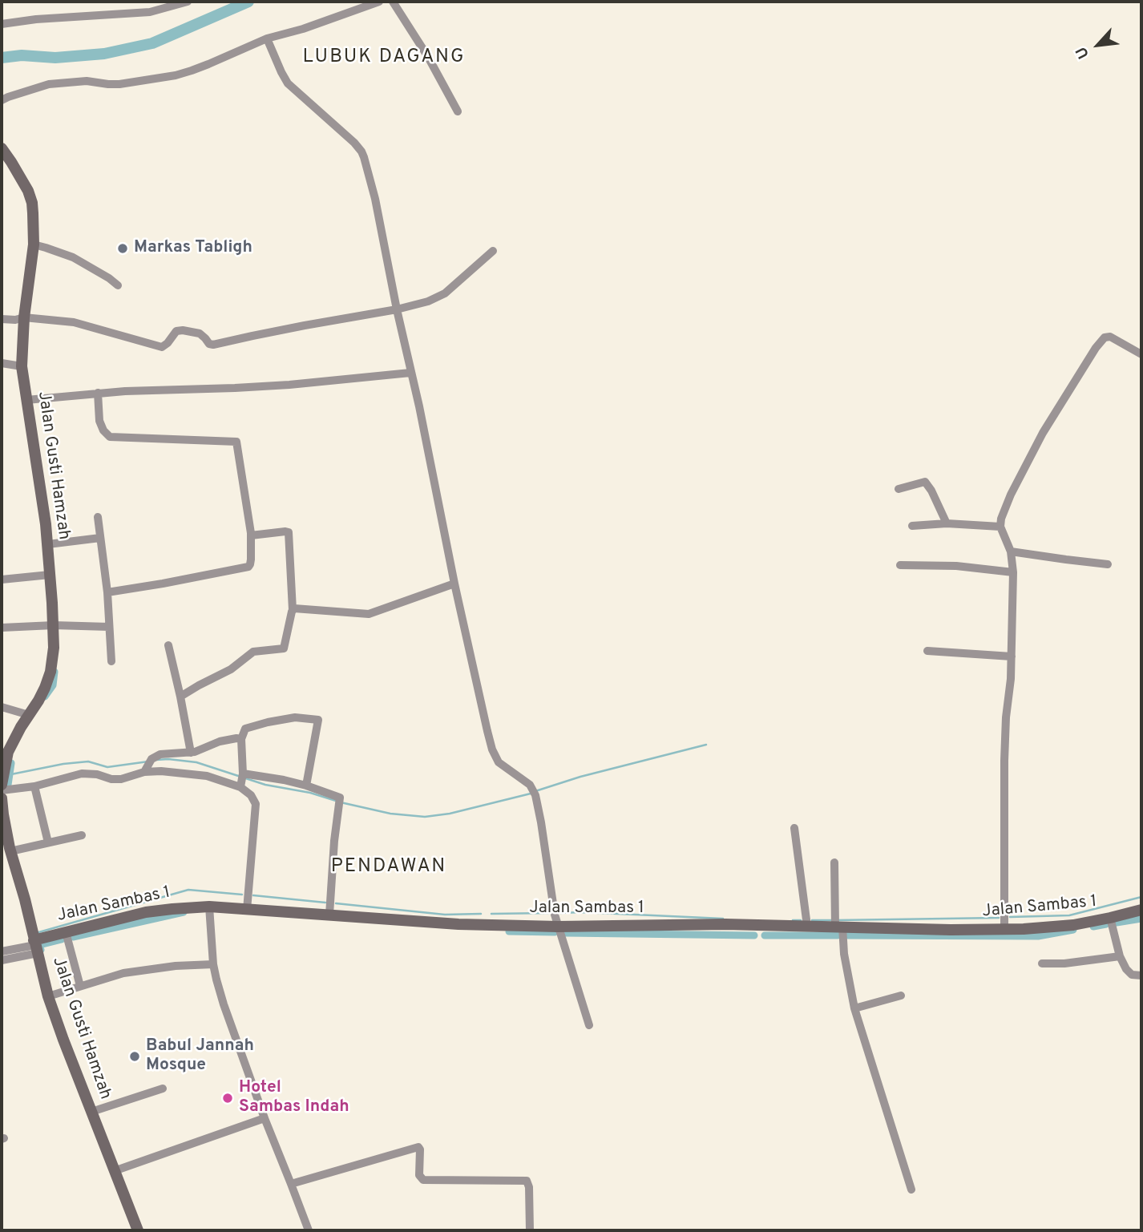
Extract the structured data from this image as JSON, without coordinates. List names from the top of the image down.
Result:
{
  "streets": {
    "street": ["Jalan Gusti Hamzah", "Jalan Sambas 1"]
  },
  "crossings": [
    ["Jalan Gusti Hamzah", "Jalan Sambas 1"]
  ],
  "districts": ["LUBUK DAGANG", "PENDAWAN"],
  "places": ["Markas Tabligh", "Babul Jannah Mosque", "Hotel Sambas Indah"],
  "north": "bottom left"
}
